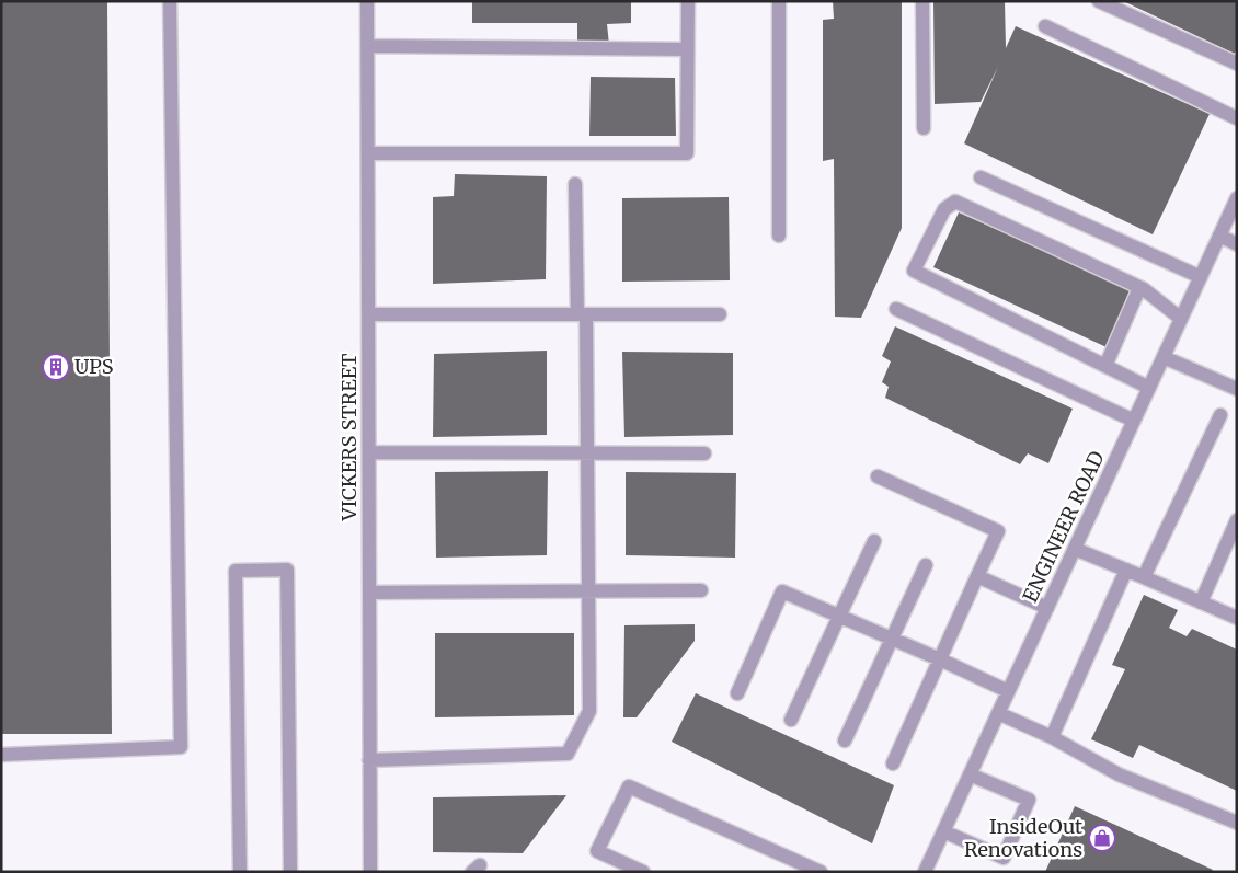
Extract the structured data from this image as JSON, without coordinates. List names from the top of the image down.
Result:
{
  "streets": {
    "street": ["VICKERS STREET", "ENGINEER ROAD"]
  },
  "places": {
    "building": ["UPS"],
    "shop": ["InsideOut Renovations"]
  }
}
